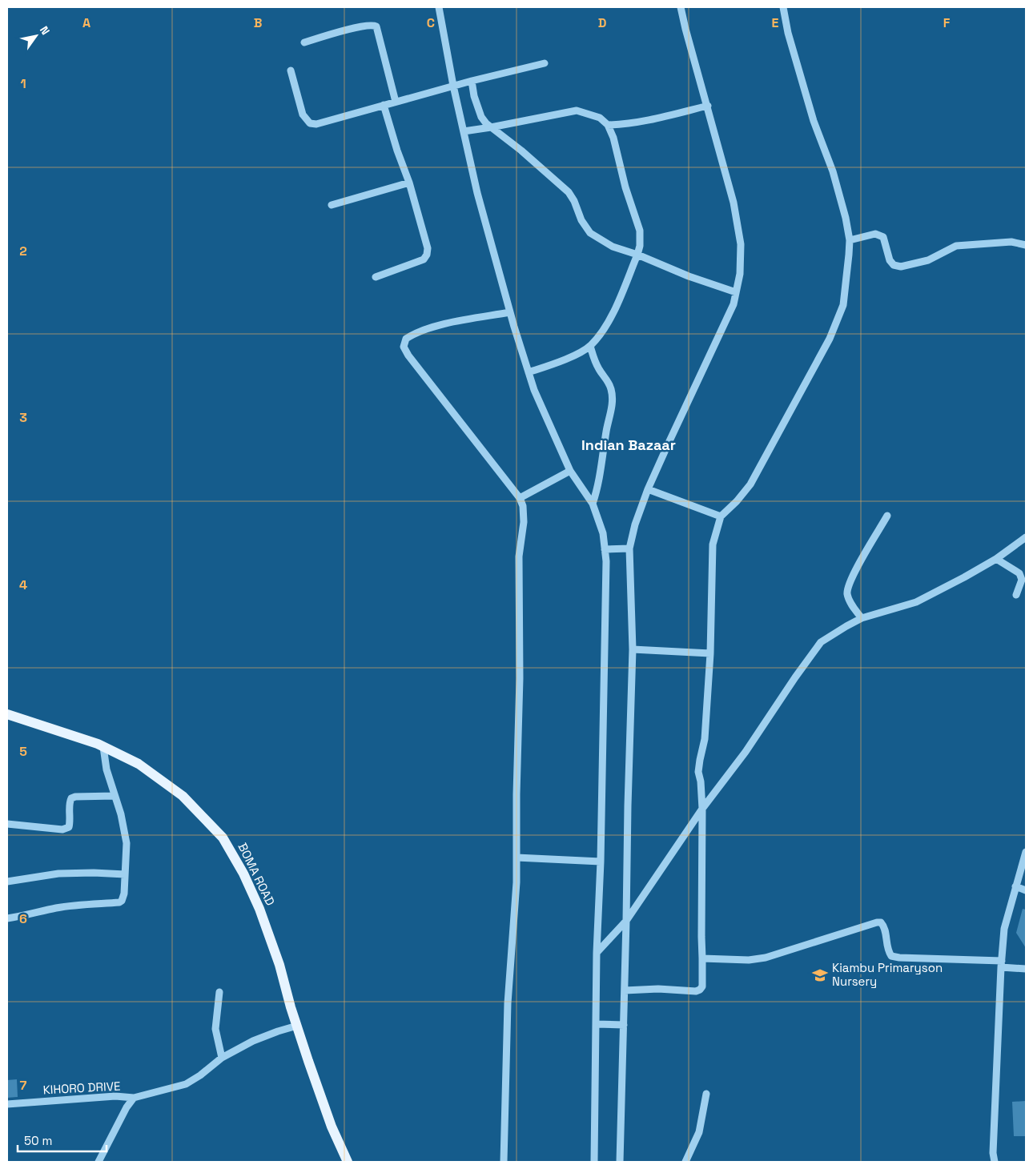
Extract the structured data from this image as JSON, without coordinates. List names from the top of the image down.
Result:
{
  "streets": {
    "main road": ["BOMA ROAD"],
    "street": ["KIHORO DRIVE"]
  },
  "districts": ["Indian Bazaar"],
  "places": {
    "school or university": ["Kiambu Primaryson Nursery"]
  },
  "scale_bar": "50 m",
  "north": "top right",
  "grid": {
    "columns": [
      "A",
      "B",
      "C",
      "D",
      "E",
      "F"
    ],
    "rows": [
      "1",
      "2",
      "3",
      "4",
      "5",
      "6",
      "7"
    ]
  }
}
